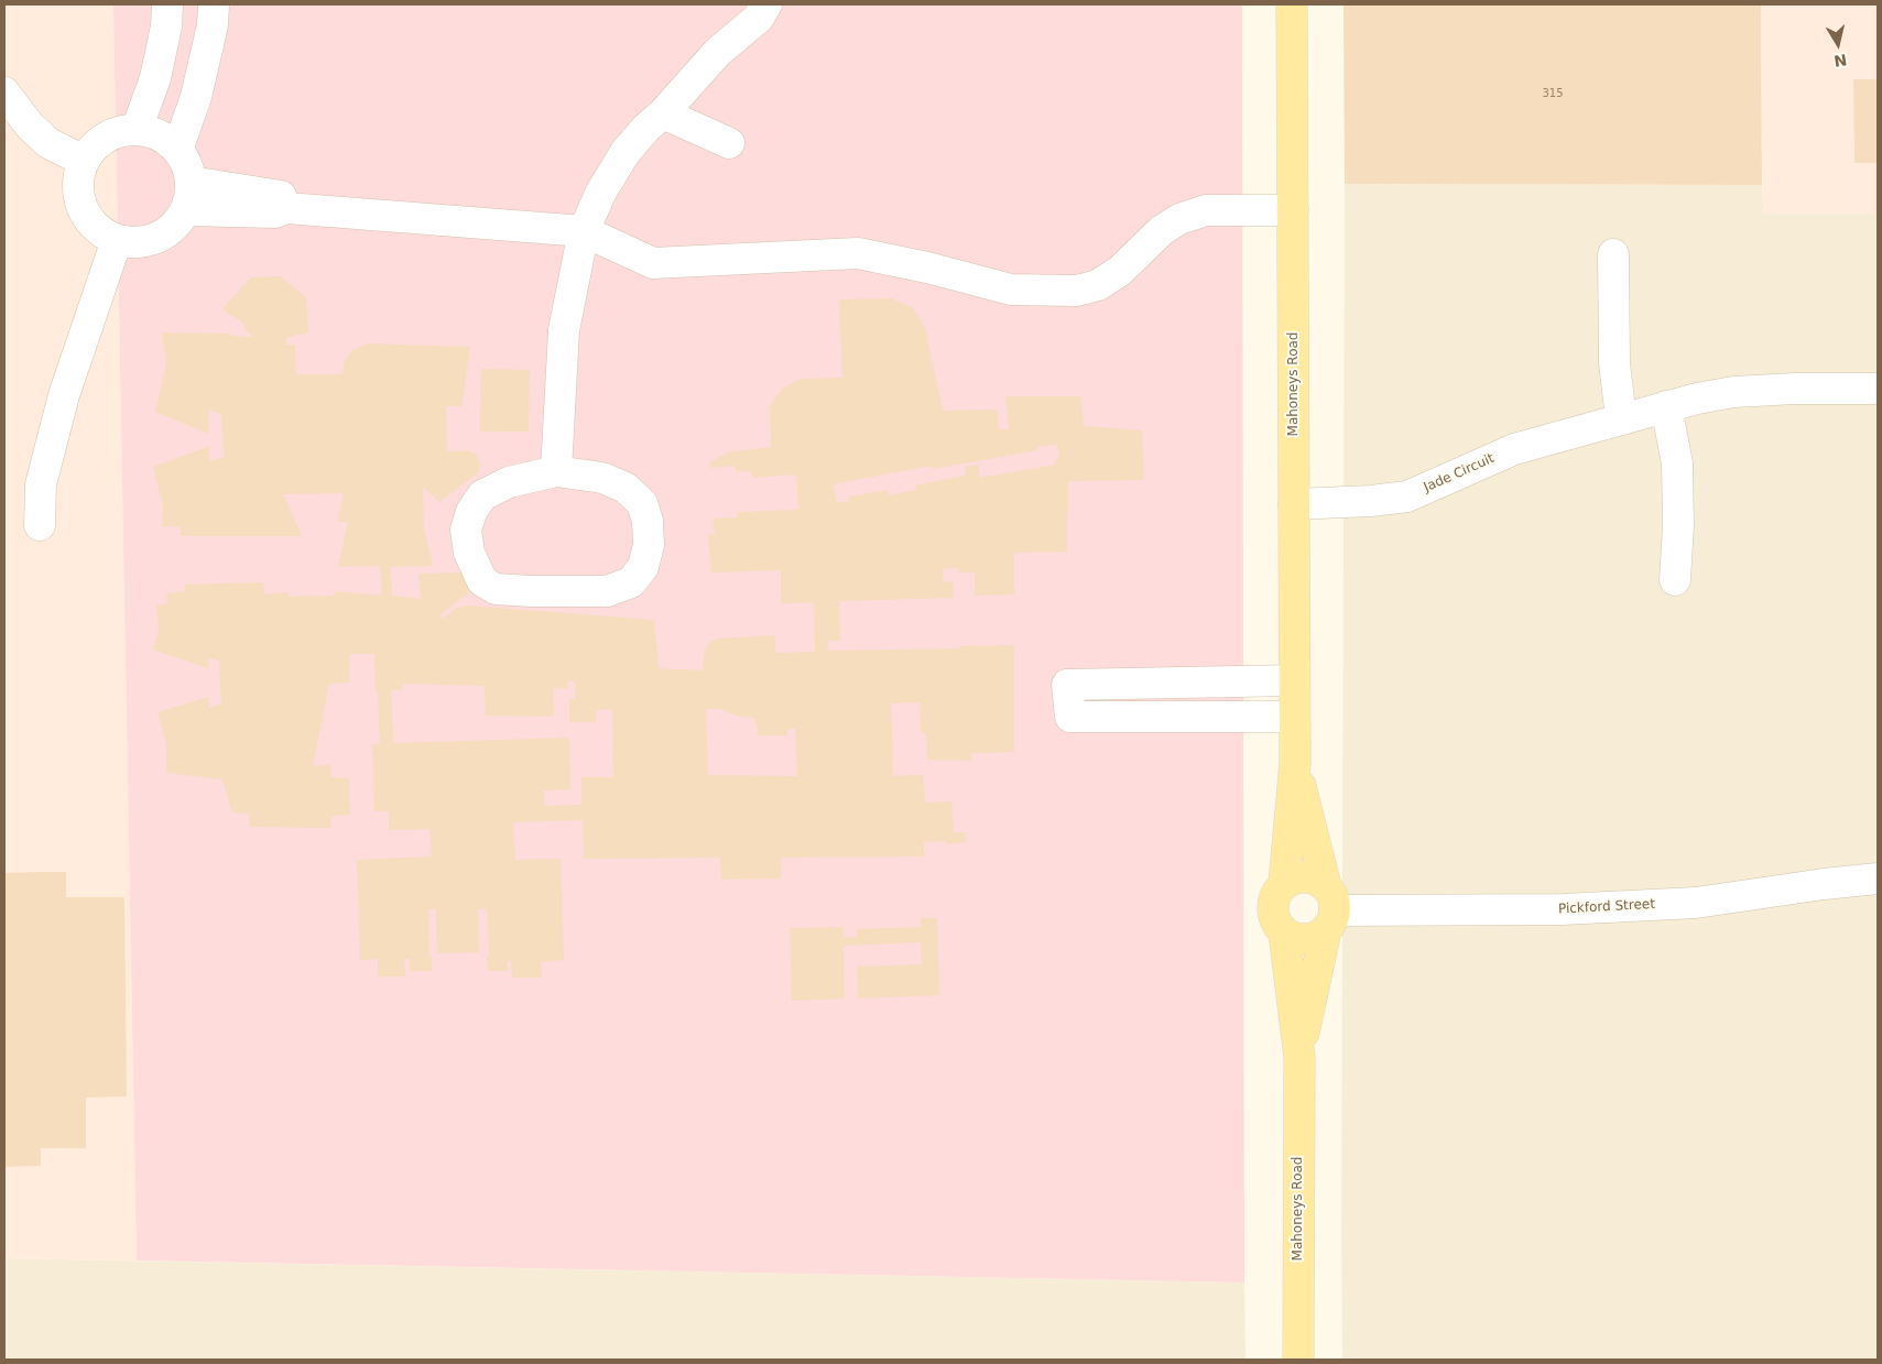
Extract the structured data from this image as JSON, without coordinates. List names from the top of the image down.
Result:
{
  "streets": {
    "main road": ["Mahoneys Road"],
    "street": ["Jade Circuit", "Pickford Street"]
  },
  "crossings": [
    ["Mahoneys Road", "Jade Circuit"],
    ["Mahoneys Road", "Pickford Street"]
  ],
  "house_numbers": ["315"],
  "north": "bottom"
}
